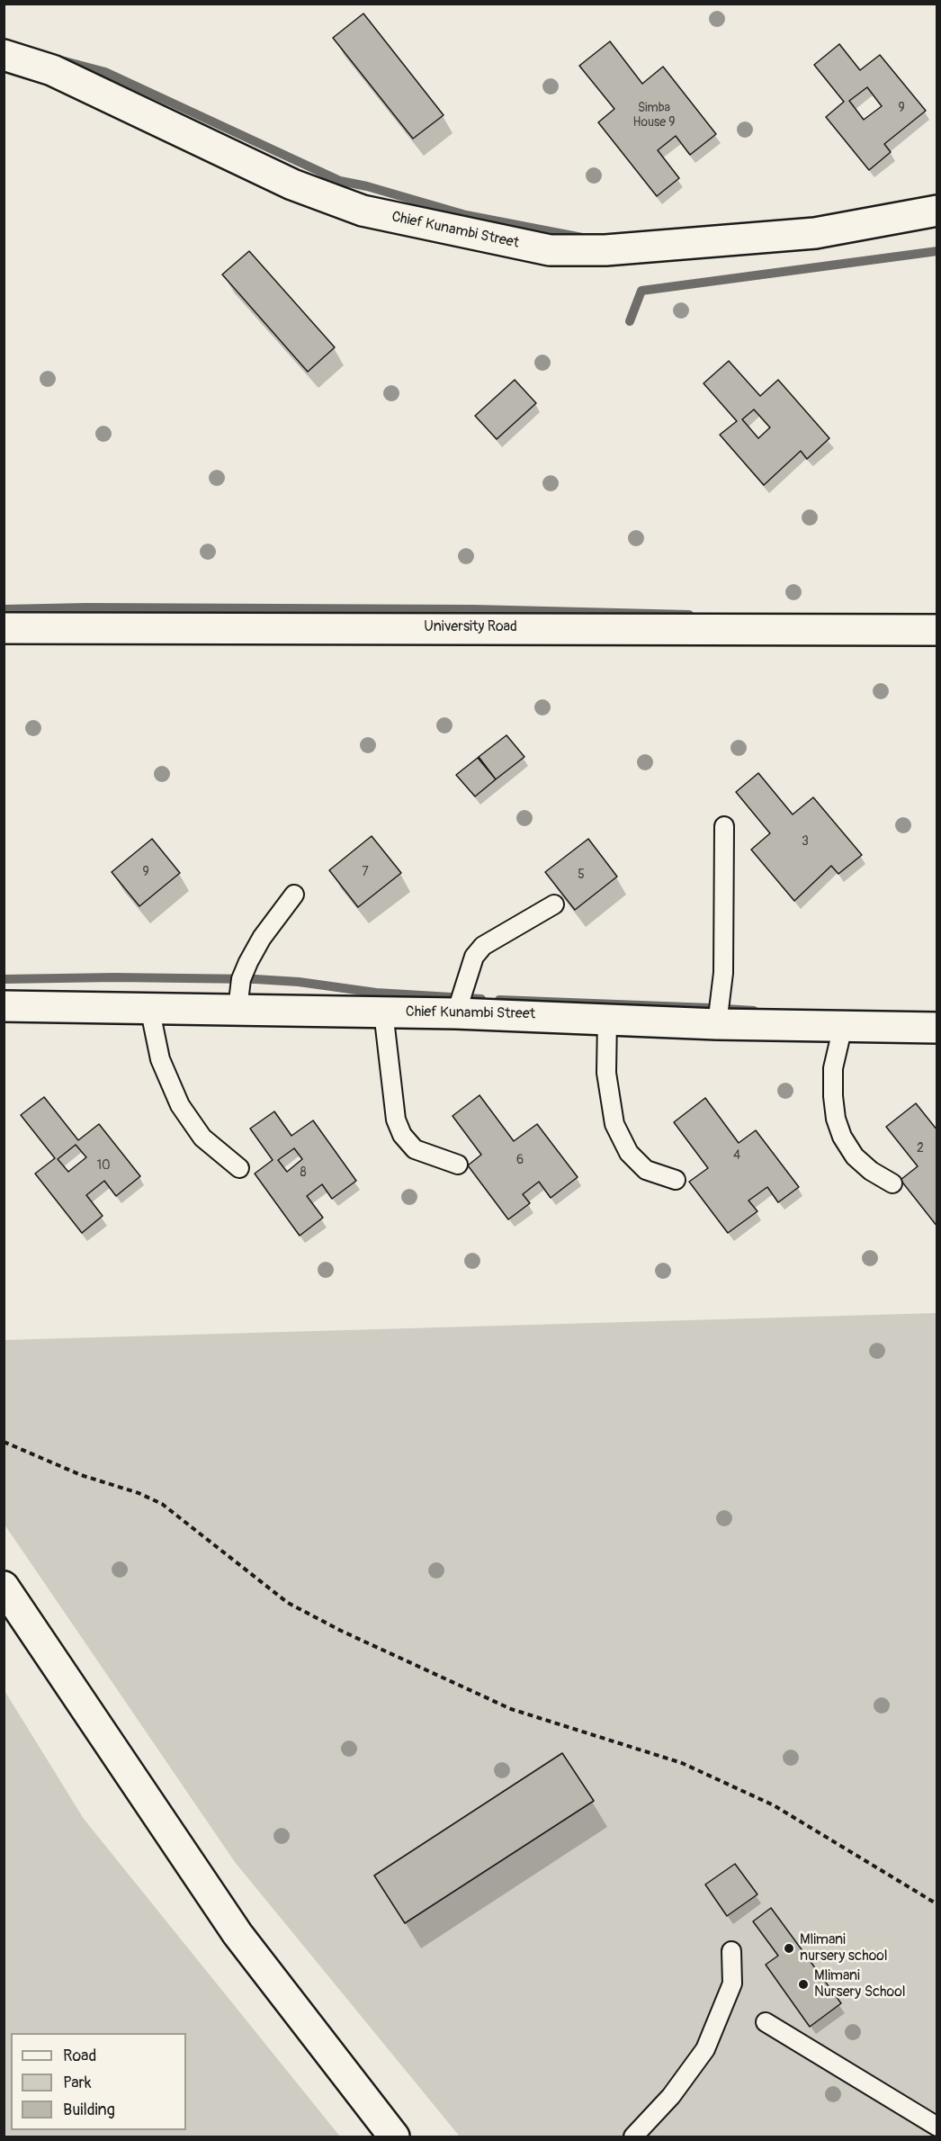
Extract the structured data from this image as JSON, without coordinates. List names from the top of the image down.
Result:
{
  "streets": {
    "street": ["Chief Kunambi Street", "University Road"]
  },
  "places": ["Mlimani nursery school", "Mlimani Nursery School"],
  "house_numbers": [
    "Simba House 9",
    "9",
    "3",
    "9",
    "7",
    "5",
    "2",
    "4",
    "6",
    "10",
    "8"
  ],
  "legend": ["Road", "Park", "Building"]
}
